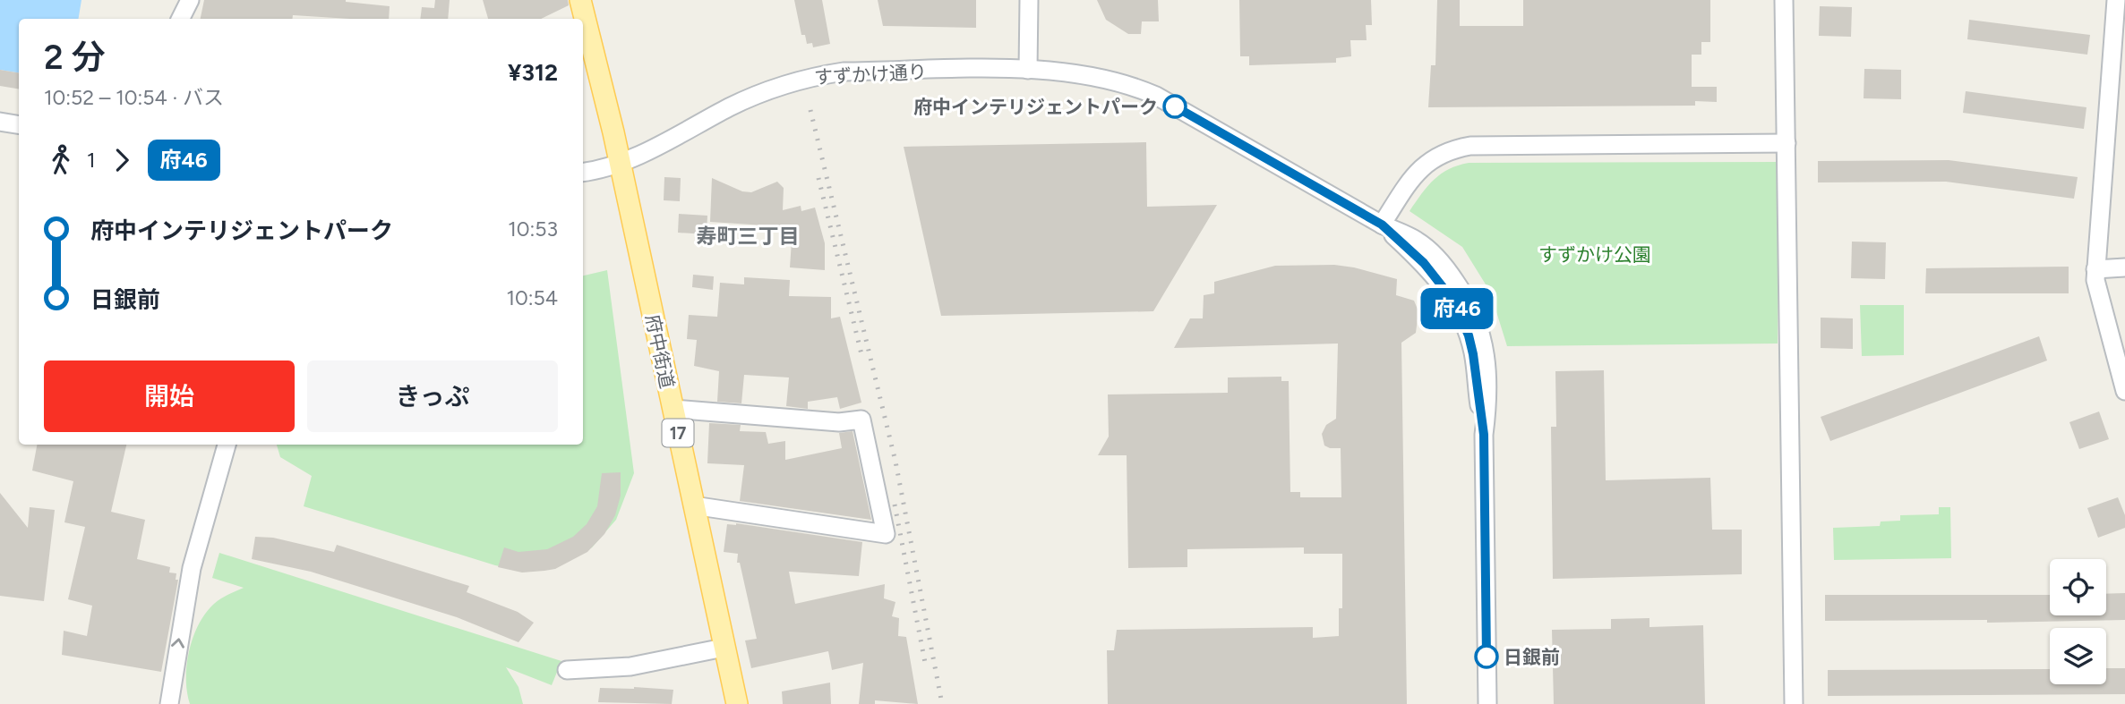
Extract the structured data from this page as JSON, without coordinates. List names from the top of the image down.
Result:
{
  "streets": {
    "main road": ["府中街道", "17"],
    "street": ["すずかけ通り"]
  },
  "crossings": [
    ["すずかけ通り", "府中街道"]
  ],
  "districts": ["寿町三丁目"],
  "parks": ["すずかけ公園"],
  "places": ["府中インテリジェントパーク", "日銀前"],
  "lines": ["bus line 府46"],
  "page": {
    "on_map": "府46",
    "heading": ["2 分", "10:52 – 10:54 · バス", "¥312"],
    "legs": ["1", "府46"],
    "list": [
      {
        "name": "府中インテリジェントパーク",
        "value": "10:53"
      },
      {
        "name": "日銀前",
        "value": "10:54"
      }
    ],
    "buttons": ["開始", "きっぷ"]
  }
}
